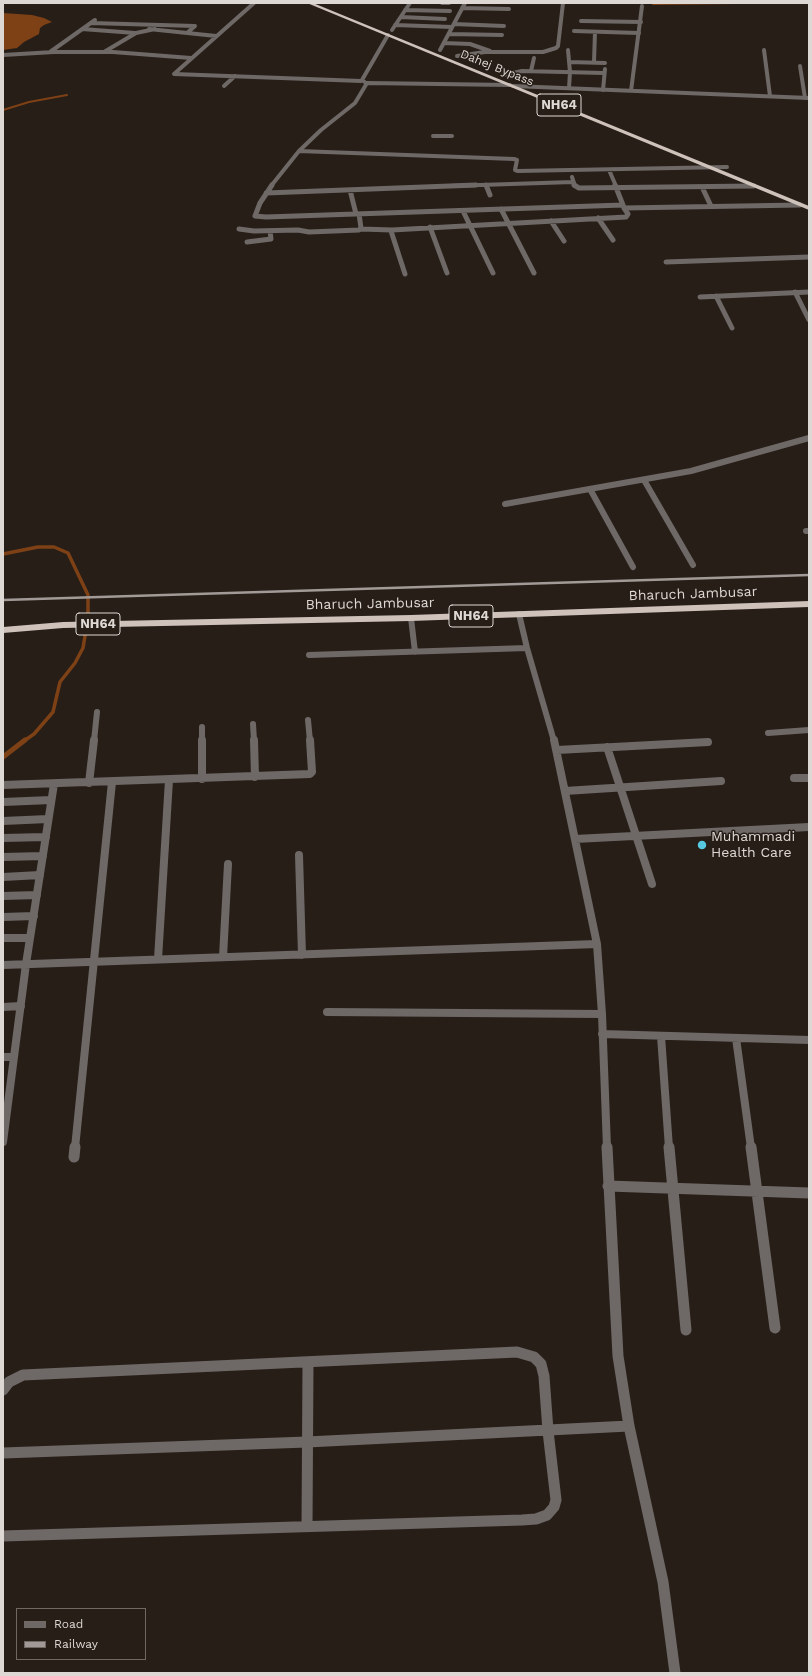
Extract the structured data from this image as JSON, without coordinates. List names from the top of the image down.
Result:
{
  "streets": {
    "highway": ["Dahej Bypass", "NH64", "Bharuch Jambusar"]
  },
  "places": ["Muhammadi Health Care"],
  "legend": ["Road", "Railway"]
}
